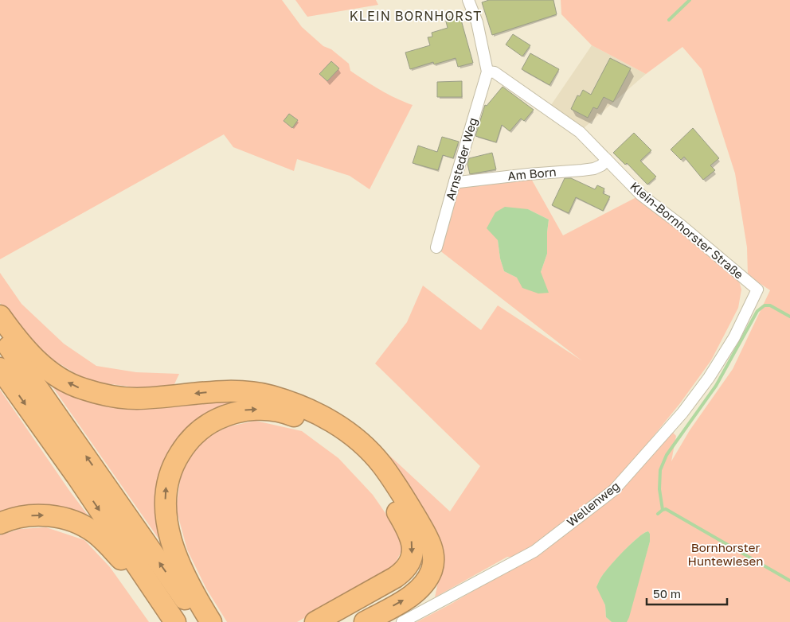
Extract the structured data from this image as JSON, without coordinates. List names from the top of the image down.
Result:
{
  "streets": {
    "street": [
      "Arnsteder Weg",
      "Am Born",
      "Klein-Bornhorster Straße",
      "Wellenweg"
    ]
  },
  "crossings": [
    ["Arnsteder Weg", "Am Born"],
    ["Arnsteder Weg", "Klein-Bornhorster Straße"],
    ["Am Born", "Klein-Bornhorster Straße"],
    ["Klein-Bornhorster Straße", "Wellenweg"]
  ],
  "districts": ["KLEIN BORNHORST"],
  "parks": ["Bornhorster Huntewiesen"],
  "scale_bar": "50 m"
}
